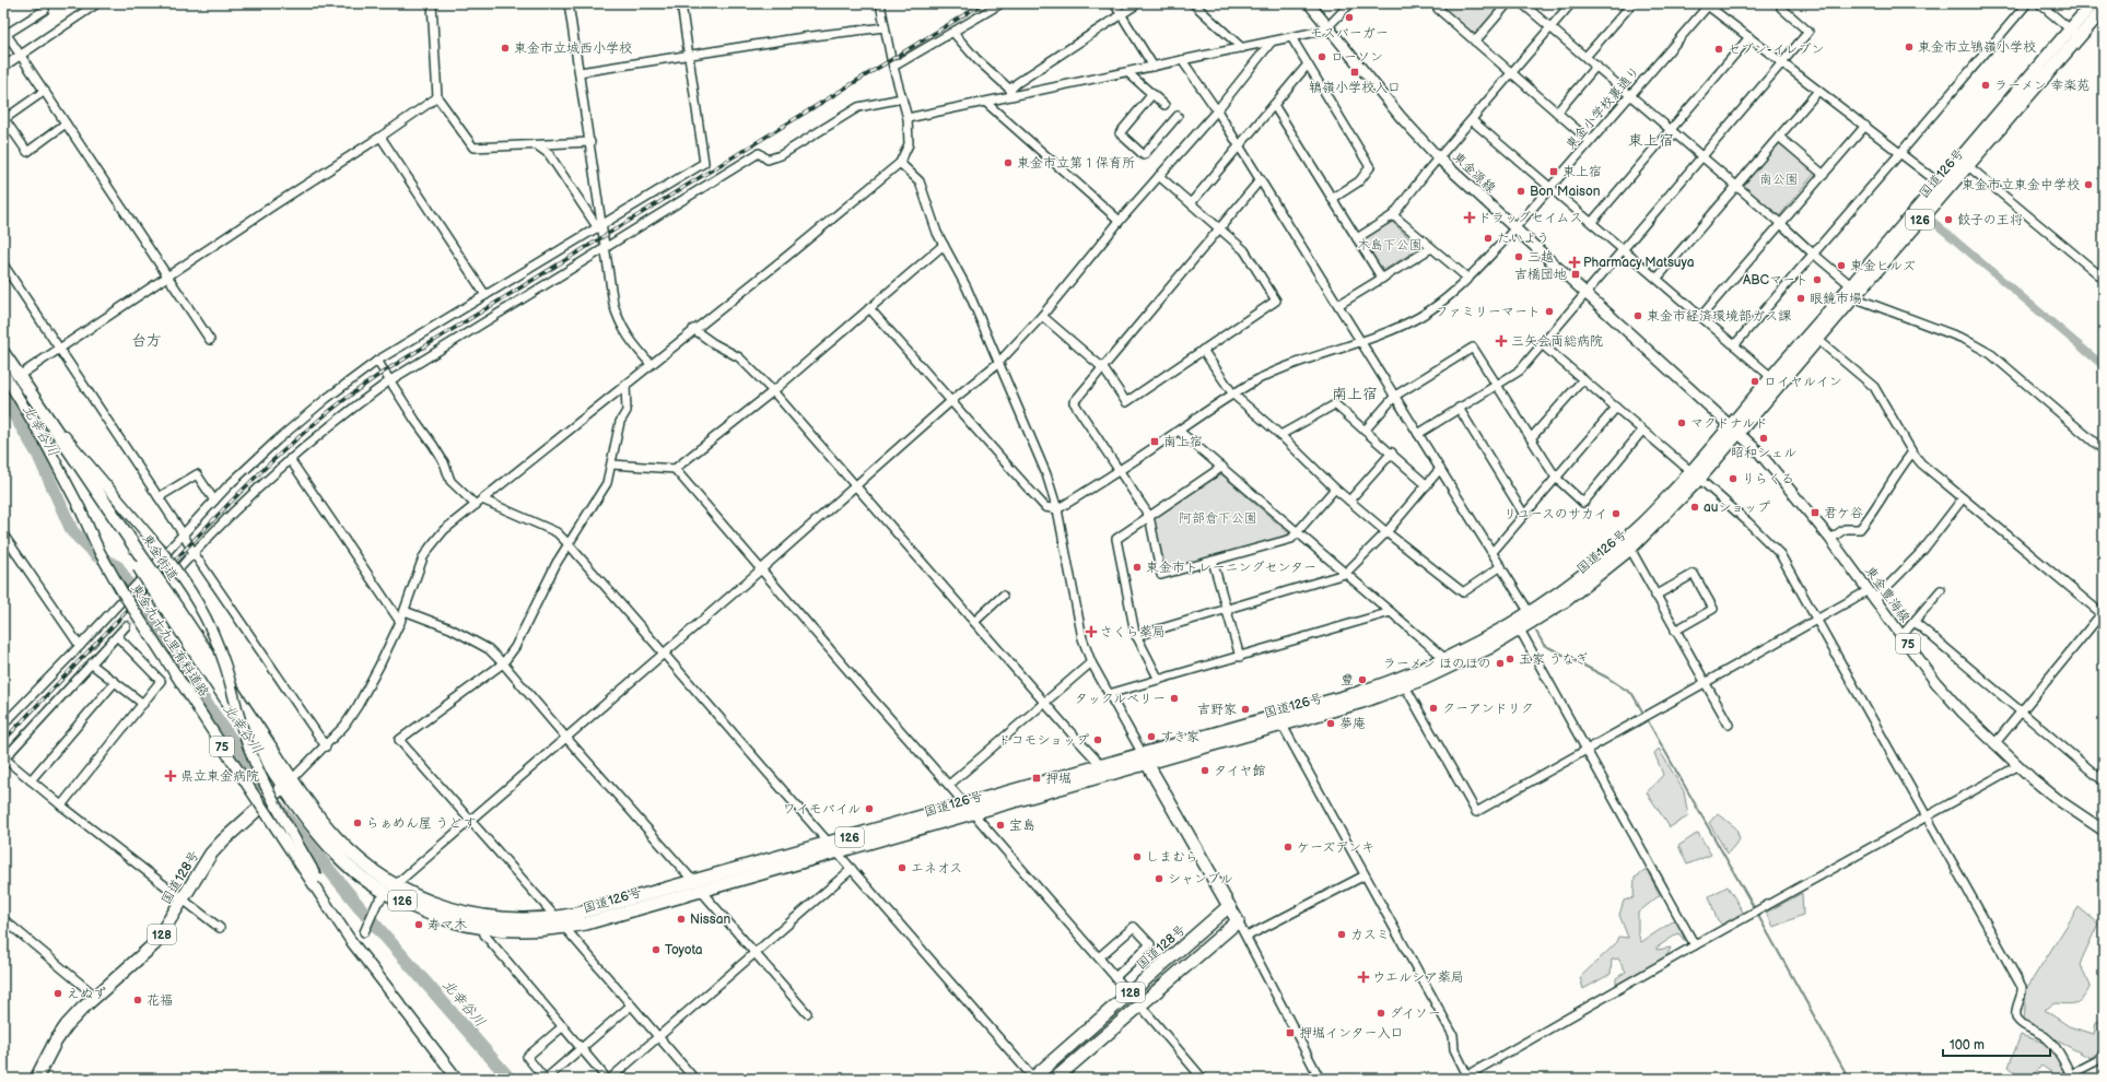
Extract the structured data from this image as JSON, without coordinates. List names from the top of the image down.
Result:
{
  "streets": {
    "highway": [
      "国道126号",
      "126",
      "東金街道",
      "国道128号",
      "128"
    ],
    "main road": [
      "東金源線",
      "東金豊海線",
      "東金九十九里有料道路",
      "75"
    ],
    "street": ["東金小学校裏通り"]
  },
  "crossings": [
    ["東金小学校裏通り", "東金源線"],
    ["東金源線", "国道126号"],
    ["東金源線", "東金豊海線"],
    ["国道126号", "東金街道"],
    ["国道126号", "東金豊海線"],
    ["国道126号", "国道128号"],
    ["東金街道", "東金九十九里有料道路"],
    ["東金街道", "国道128号"]
  ],
  "districts": ["東上宿", "台方", "南上宿"],
  "water": ["北幸谷川"],
  "parks": ["南公園", "木島下公園", "阿部倉下公園"],
  "places": {
    "other": [
      "モスバーガー",
      "東金市立鴇嶺小学校",
      "東金市立城西小学校",
      "セブン-イレブン",
      "ローソン",
      "ラーメン 幸楽苑",
      "東金市立第１保育所",
      "東金市立東金中学校",
      "Bon Maison",
      "餃子の王将",
      "たいよう",
      "三越",
      "東金ヒルズ",
      "ABCマート",
      "眼鏡市場",
      "ファミリーマート",
      "東金市経済環境部ガス課",
      "ロイヤルイン",
      "マクドナルド",
      "昭和シェル",
      "りらくる",
      "auショップ",
      "リユースのサカイ",
      "東金市トレーニングセンター",
      "玉家 うなぎ",
      "ラーメン ほのほの",
      "豐",
      "タックルベリー",
      "クーアンドリク",
      "吉野家",
      "夢庵",
      "すき家",
      "ドコモショップ",
      "タイヤ館",
      "ワイモバイル",
      "らぁめん屋 うどす",
      "宝島",
      "ケーズデンキ",
      "しまむら",
      "エネオス",
      "シャンブル",
      "Nissan",
      "寿マ木",
      "カスミ",
      "Toyota",
      "えぬず",
      "花福",
      "ダイソー"
    ],
    "transit": [
      "鵇嶺小学校入口",
      "東上宿",
      "吉橋団地",
      "南上宿",
      "君ケ谷",
      "押堀",
      "押堀インター入口"
    ],
    "health": [
      "ドラッグセイムス",
      "Pharmacy Matsuya",
      "三矢会両総病院",
      "さくら薬局",
      "県立東金病院",
      "ウエルシア薬局"
    ]
  },
  "scale_bar": "100 m"
}
